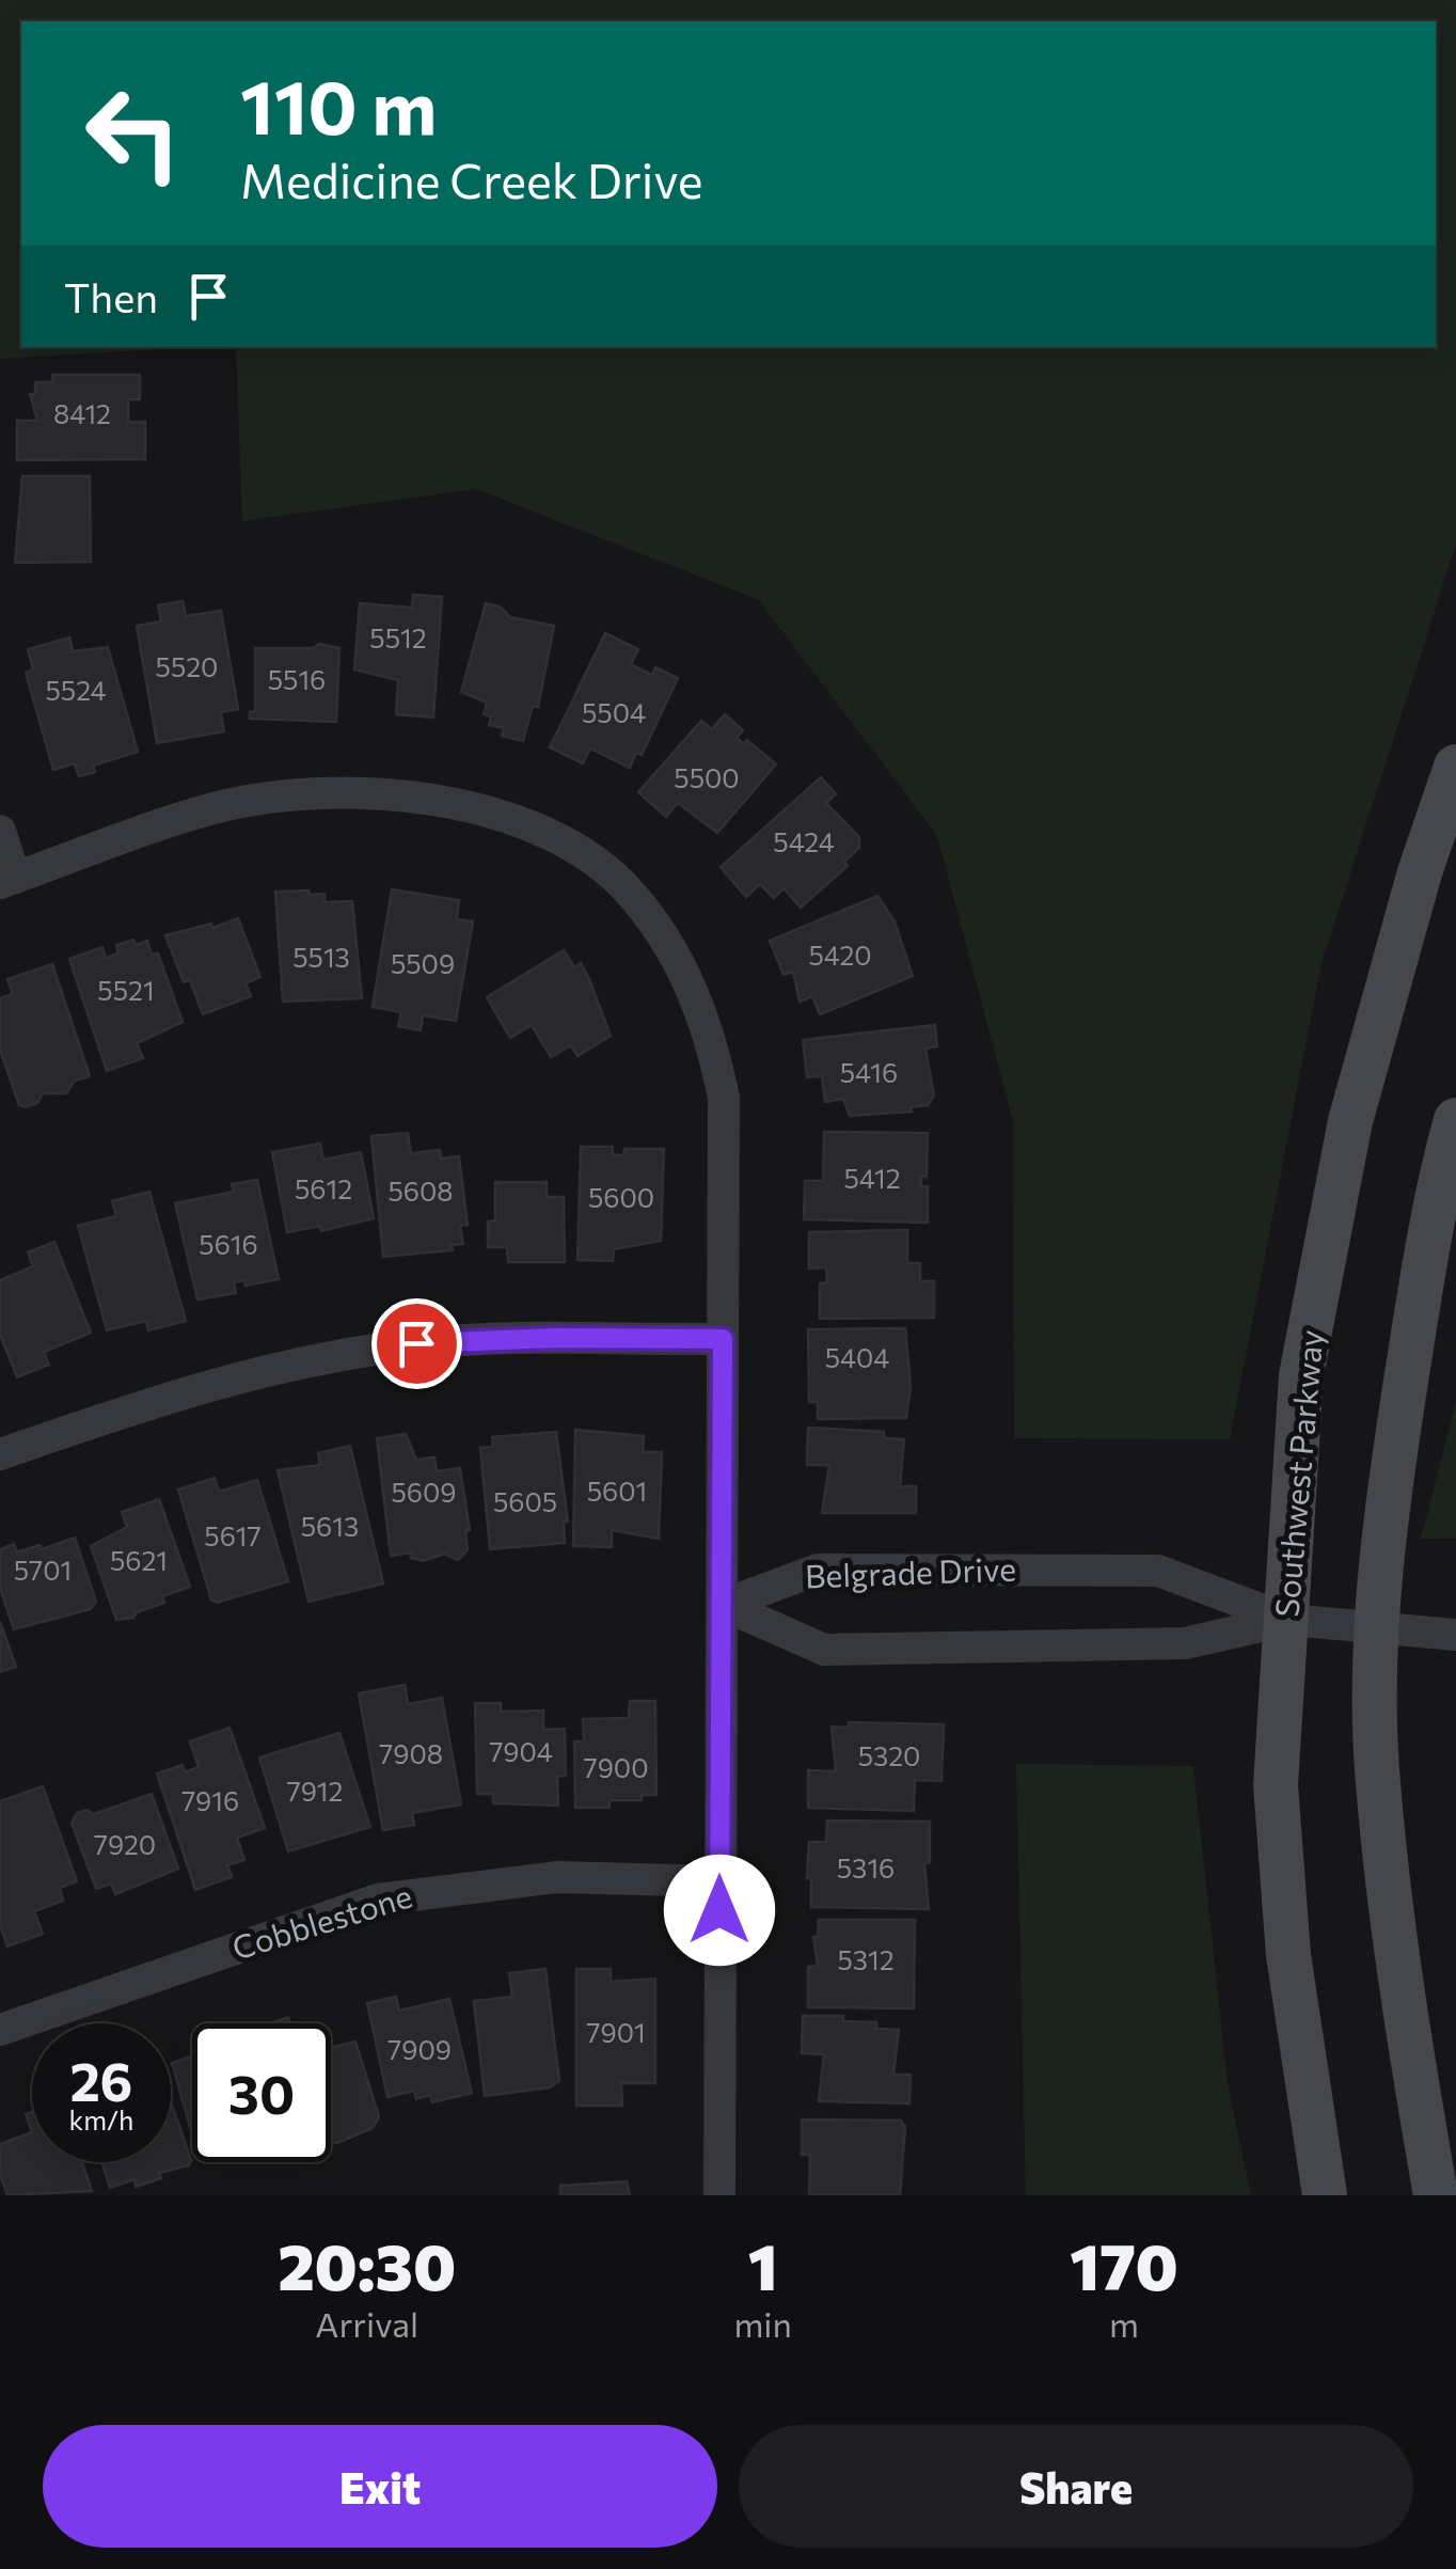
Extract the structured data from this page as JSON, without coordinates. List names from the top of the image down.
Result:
{
  "streets": {
    "main road": ["Southwest Parkway"],
    "street": ["Belgrade Drive", "Cobblestone"]
  },
  "crossings": [
    ["Southwest Parkway", "Belgrade Drive"]
  ],
  "house_numbers": [
    "8412",
    "5512",
    "5520",
    "5516",
    "5524",
    "5504",
    "5500",
    "5424",
    "5420",
    "5513",
    "5509",
    "5521",
    "5416",
    "5412",
    "5612",
    "5608",
    "5600",
    "5616",
    "5404",
    "5601",
    "5609",
    "5605",
    "5613",
    "5617",
    "5621",
    "5701",
    "7904",
    "7908",
    "5320",
    "7900",
    "7912",
    "7916",
    "7920",
    "5316",
    "5312",
    "7901",
    "7909"
  ],
  "page": {
    "turn": ["110 m", "Medicine Creek Drive"],
    "then": "Then",
    "speed": "26 km/h",
    "limit": "30",
    "eta": [
      "20:30",
      "Arrival",
      "1",
      "min",
      "170",
      "m"
    ],
    "buttons": ["Exit", "Share"]
  }
}
